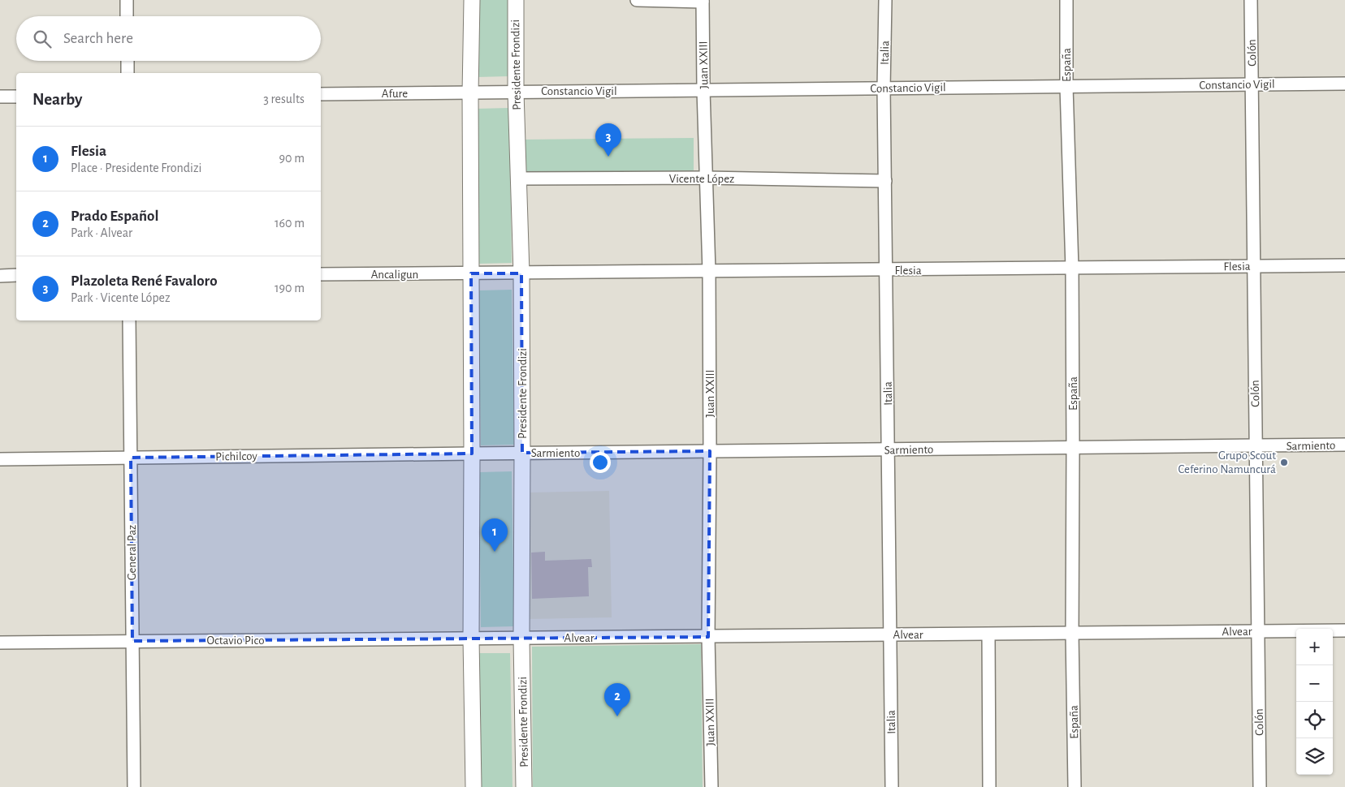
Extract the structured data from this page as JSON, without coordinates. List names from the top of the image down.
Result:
{
  "streets": {
    "main road": ["Presidente Frondizi"],
    "street": [
      "Italia",
      "Colón",
      "Juan XXIII",
      "España",
      "Constancio Vigil",
      "Afure",
      "Vicente López",
      "Flesia",
      "Ancaligun",
      "Sarmiento",
      "Pichilcoy",
      "General Paz",
      "Alvear",
      "Octavio Pico"
    ]
  },
  "crossings": [
    ["Italia", "Constancio Vigil"],
    ["Italia", "Vicente López"],
    ["Italia", "Flesia"],
    ["Italia", "Sarmiento"],
    ["Italia", "Alvear"],
    ["Colón", "Constancio Vigil"],
    ["Colón", "Flesia"],
    ["Colón", "Sarmiento"],
    ["Colón", "Alvear"],
    ["Presidente Frondizi", "Constancio Vigil"],
    ["Presidente Frondizi", "Vicente López"],
    ["Presidente Frondizi", "Flesia"],
    ["Presidente Frondizi", "Sarmiento"],
    ["Presidente Frondizi", "Alvear"],
    ["Juan XXIII", "Constancio Vigil"],
    ["Juan XXIII", "Vicente López"],
    ["Juan XXIII", "Flesia"],
    ["Juan XXIII", "Sarmiento"],
    ["Juan XXIII", "Alvear"],
    ["España", "Constancio Vigil"],
    ["España", "Flesia"],
    ["España", "Sarmiento"],
    ["España", "Alvear"],
    ["Constancio Vigil", "Afure"],
    ["Flesia", "Ancaligun"],
    ["Sarmiento", "Pichilcoy"],
    ["Pichilcoy", "General Paz"],
    ["General Paz", "Octavio Pico"],
    ["Alvear", "Octavio Pico"]
  ],
  "places": ["Grupo Scout Ceferino Namuncurá"],
  "page": {
    "search": "Search here",
    "heading": ["Nearby", "3 results"],
    "pins": ["3", "1", "2"],
    "list": [
      {
        "mark": "1",
        "name": "Flesia",
        "note": "Place · Presidente Frondizi",
        "value": "90 m"
      },
      {
        "mark": "2",
        "name": "Prado Español",
        "note": "Park · Alvear",
        "value": "160 m"
      },
      {
        "mark": "3",
        "name": "Plazoleta René Favaloro",
        "note": "Park · Vicente López",
        "value": "190 m"
      }
    ],
    "map_buttons": ["+", "−"]
  }
}
